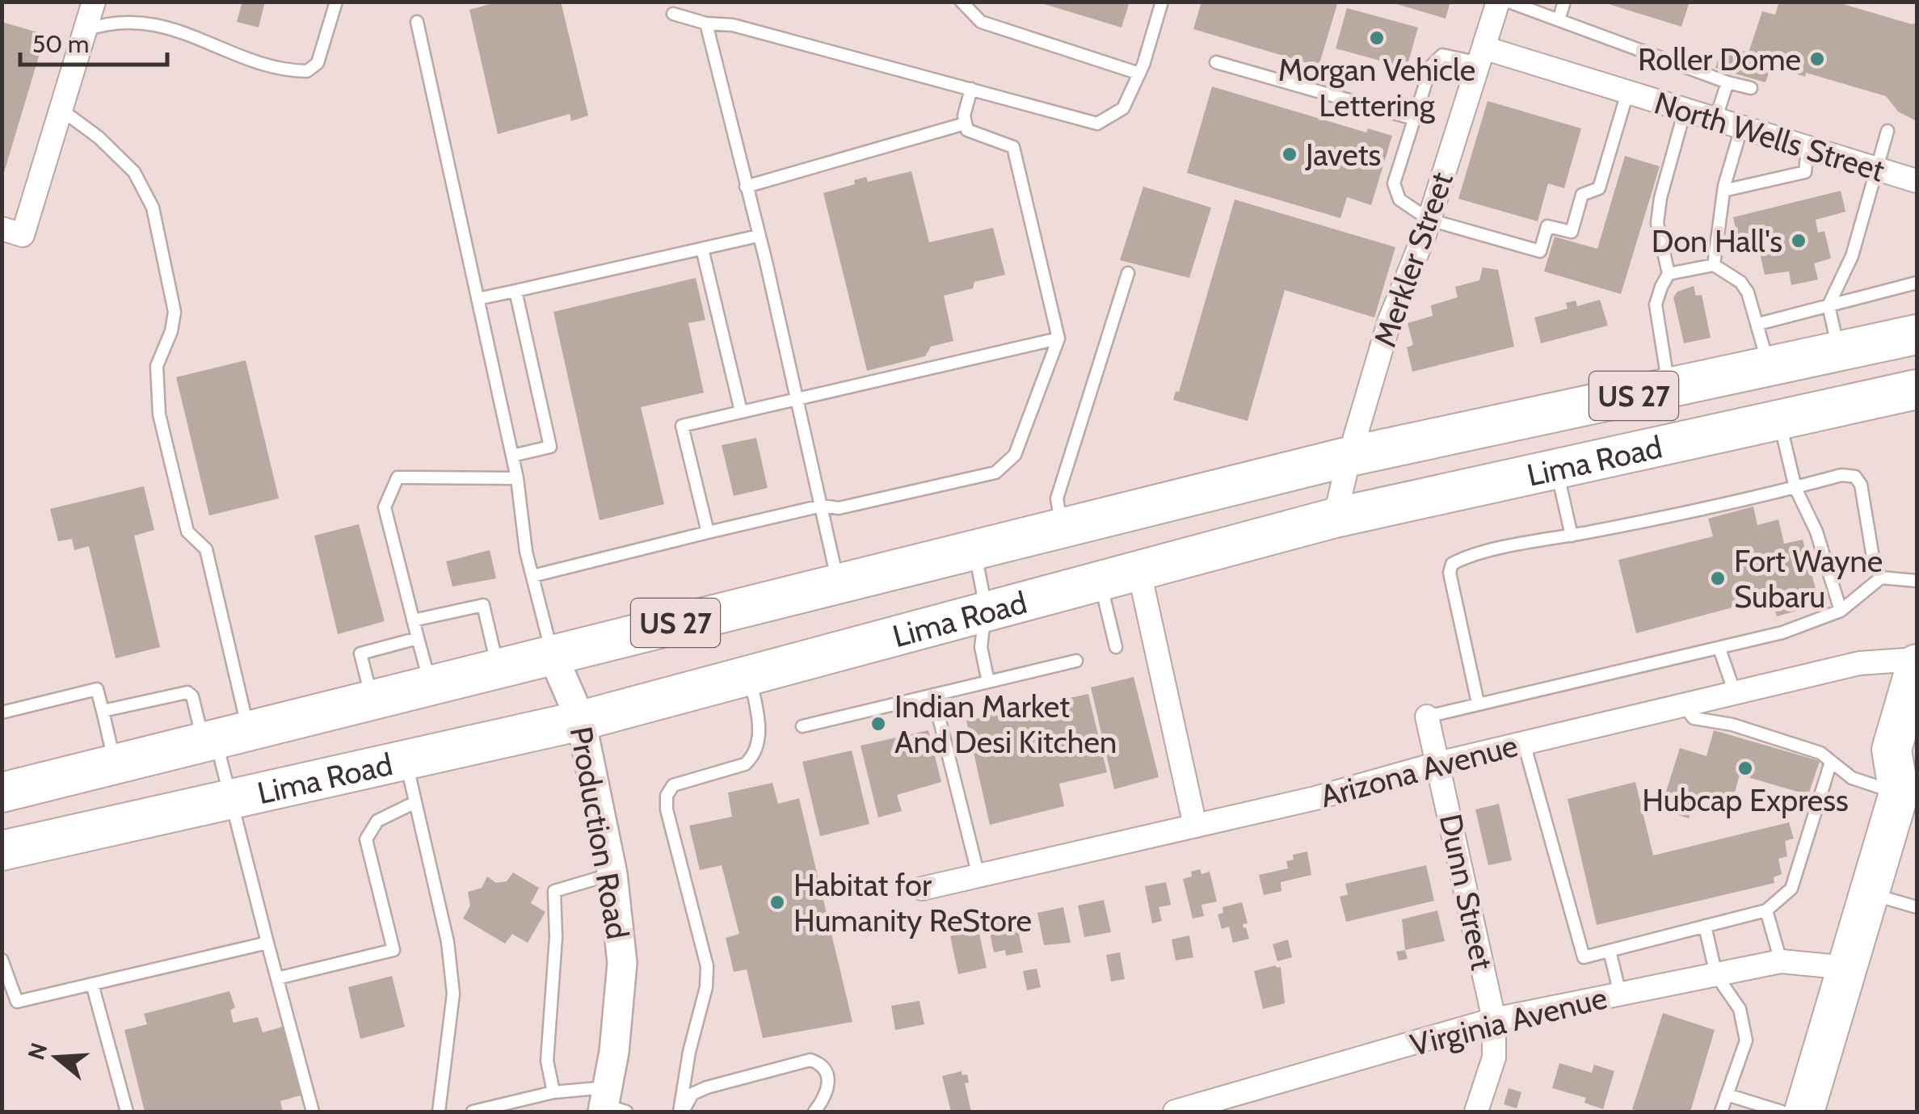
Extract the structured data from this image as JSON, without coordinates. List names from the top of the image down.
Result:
{
  "streets": {
    "highway": ["US 27", "Lima Road"],
    "street": [
      "North Wells Street",
      "Merkler Street",
      "Arizona Avenue",
      "Production Road",
      "Dunn Street",
      "Virginia Avenue"
    ]
  },
  "crossings": [
    ["North Wells Street", "Merkler Street"],
    ["Merkler Street", "Lima Road"],
    ["Lima Road", "Production Road"],
    ["Arizona Avenue", "Dunn Street"],
    ["Dunn Street", "Virginia Avenue"]
  ],
  "places": [
    "Morgan Vehicle Lettering",
    "Roller Dome",
    "Javets",
    "Don Hall's",
    "Fort Wayne Subaru",
    "Indian Market And Desi Kitchen",
    "Hubcap Express",
    "Habitat for Humanity ReStore"
  ],
  "scale_bar": "50 m",
  "north": "left"
}
